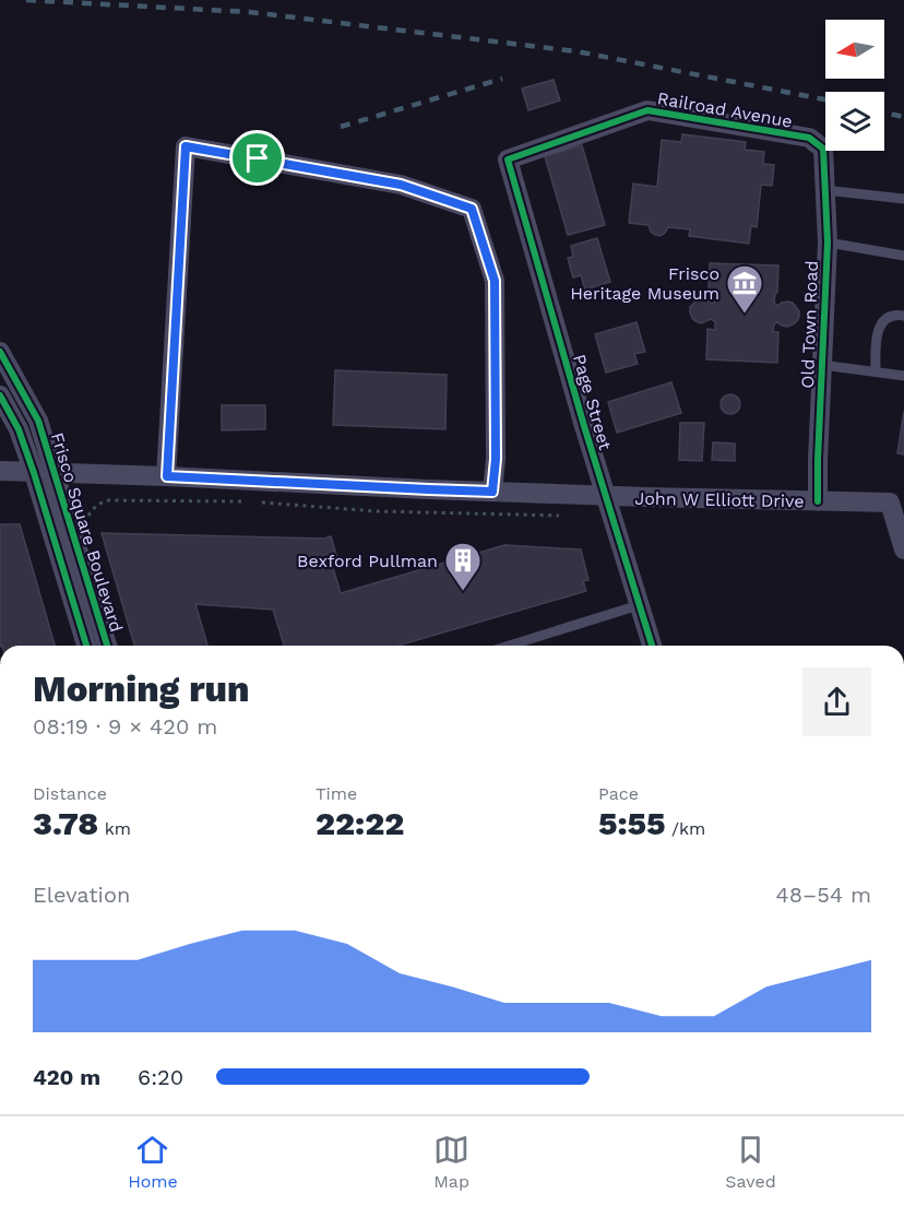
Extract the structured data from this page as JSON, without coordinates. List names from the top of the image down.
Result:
{
  "streets": {
    "street": [
      "Railroad Avenue",
      "Old Town Road",
      "Page Street",
      "John W Elliott Drive",
      "Frisco Square Boulevard"
    ]
  },
  "crossings": [
    ["Railroad Avenue", "Old Town Road"],
    ["Railroad Avenue", "Page Street"],
    ["Old Town Road", "John W Elliott Drive"],
    ["Page Street", "John W Elliott Drive"],
    ["John W Elliott Drive", "Frisco Square Boulevard"]
  ],
  "places": {
    "museum": ["Frisco Heritage Museum"],
    "building": ["Bexford Pullman"]
  },
  "north": "left",
  "page": {
    "heading": ["Morning run", "08:19 · 9 × 420 m"],
    "stats": [
      ["Distance", "3.78 km"],
      ["Time", "22:22"],
      ["Pace", "5:55 /km"]
    ],
    "chart": ["Elevation", "48–54 m"],
    "list": [
      {
        "name": "420 m",
        "note": "6:20"
      }
    ],
    "tabs": ["Home", "Map", "Saved"]
  }
}
